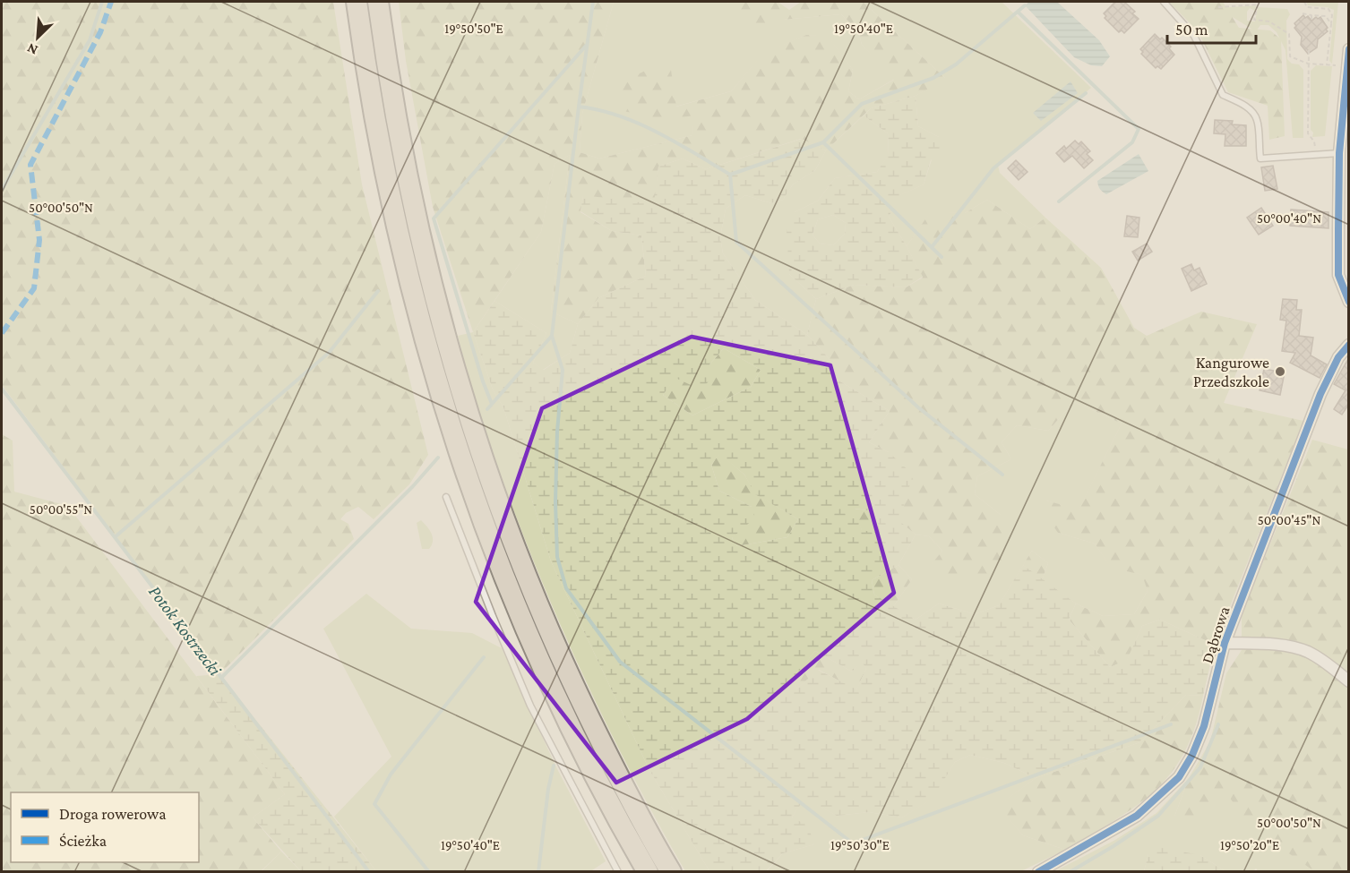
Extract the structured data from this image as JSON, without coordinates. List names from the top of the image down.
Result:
{
  "streets": {
    "street": ["Dąbrowa"]
  },
  "water": ["Potok Kostrzecki"],
  "places": ["Kangurowe Przedszkole"],
  "legend": ["Droga rowerowa", "Ścieżka"],
  "scale_bar": "50 m",
  "north": "bottom left",
  "coordinates": [
    "19°50'50\"E",
    "19°50'40\"E",
    "50°00'50\"N",
    "50°00'40\"N",
    "50°00'55\"N",
    "50°00'45\"N",
    "19°50'30\"E",
    "19°50'20\"E"
  ]
}
